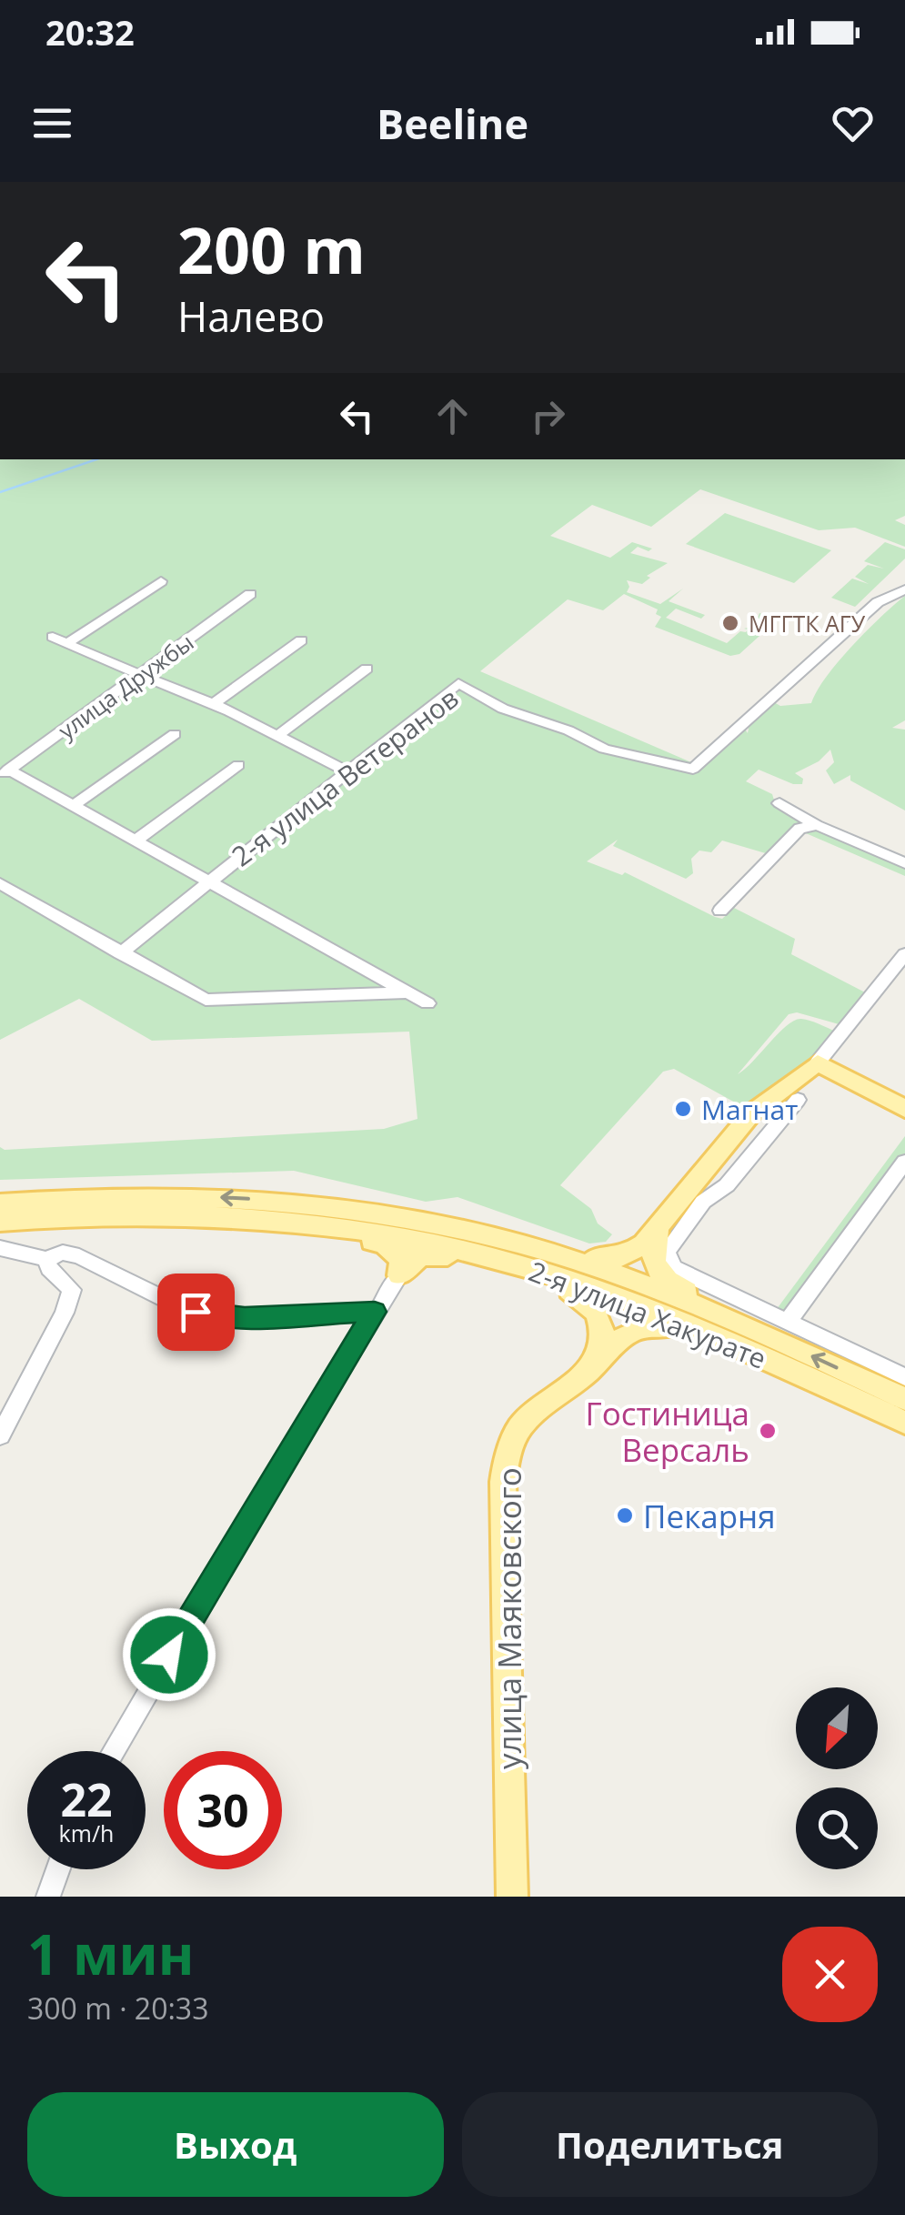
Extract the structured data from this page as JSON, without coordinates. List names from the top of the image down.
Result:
{
  "streets": {
    "main road": ["2-я улица Хакурате", "улица Маяковского"],
    "street": ["улица Дружбы", "2-я улица Ветеранов"]
  },
  "places": [
    "МГГТК АГУ",
    "Магнат",
    "Гостиница Версаль",
    "Пекарня"
  ],
  "north": "bottom left",
  "page": {
    "status": "20:32",
    "header": "Beeline",
    "turn": ["200 m", "Налево"],
    "speed": "22 km/h",
    "limit": "30",
    "heading": ["1 мин", "300 m · 20:33"],
    "buttons": ["Выход", "Поделиться"]
  }
}
